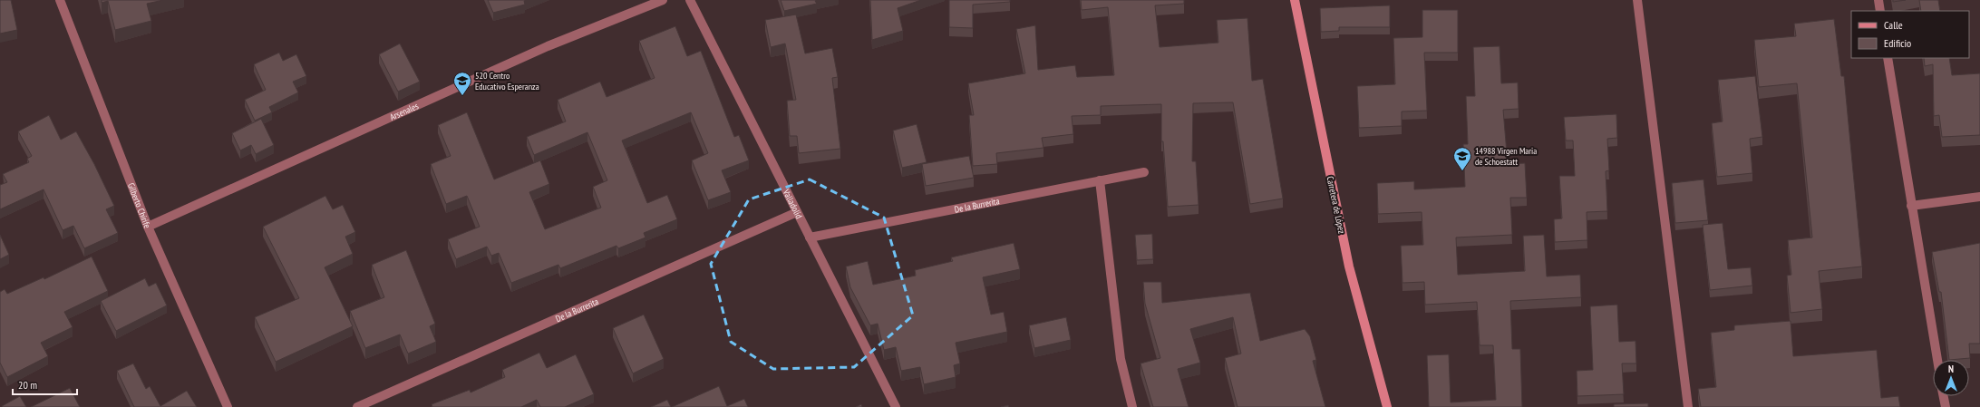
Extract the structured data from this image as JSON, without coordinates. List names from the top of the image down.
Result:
{
  "streets": {
    "main road": ["Carretera de López"],
    "street": [
      "Arsenales",
      "Valladolid",
      "De la Burrerita",
      "Gilberto Chirife"
    ]
  },
  "crossings": [
    ["Arsenales", "Gilberto Chirife"],
    ["Valladolid", "De la Burrerita"]
  ],
  "places": {
    "school or university": ["520 Centro Educativo Esperanza", "14988 Virgen Maria de Schoestatt"]
  },
  "legend": ["Calle", "Edificio"],
  "scale_bar": "20 m",
  "north": "top"
}
